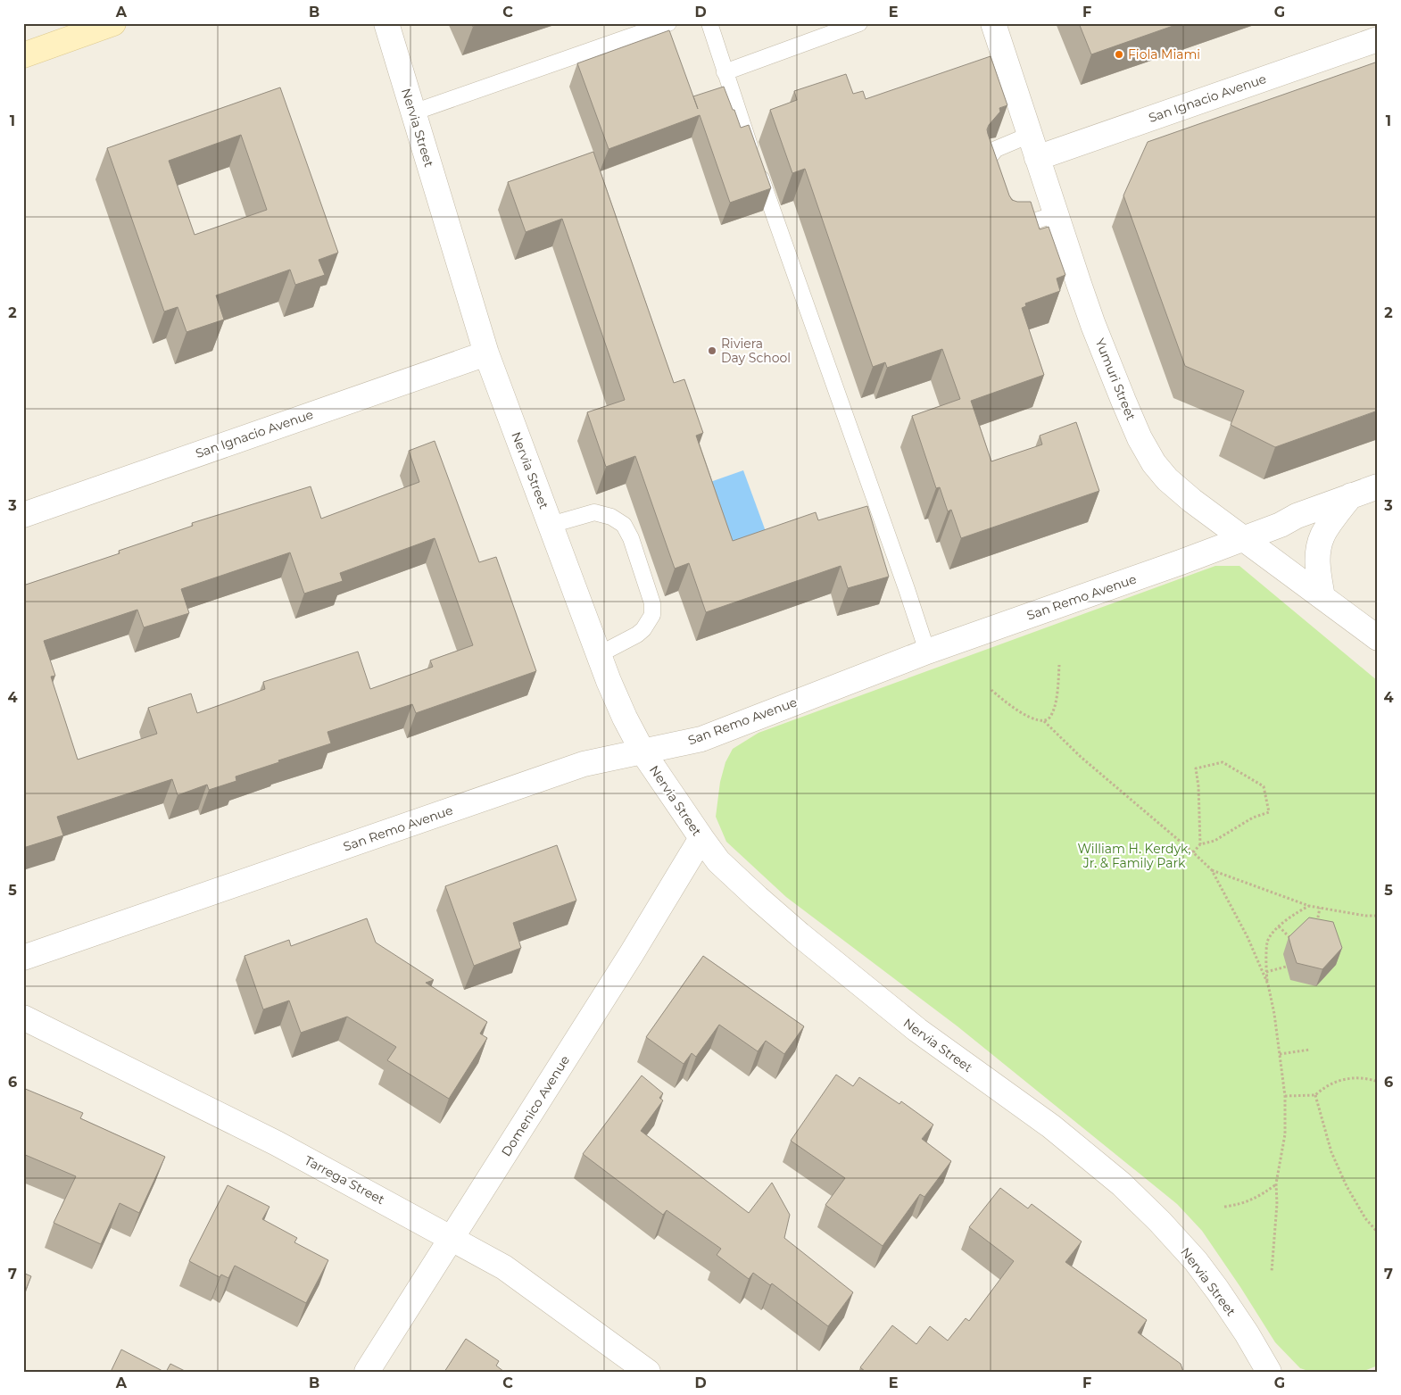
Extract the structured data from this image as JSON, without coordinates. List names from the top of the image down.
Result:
{
  "streets": {
    "street": [
      "San Ignacio Avenue",
      "Nervia Street",
      "Yumuri Street",
      "San Remo Avenue",
      "Domenico Avenue",
      "Tarrega Street"
    ]
  },
  "crossings": [
    ["San Ignacio Avenue", "Nervia Street"],
    ["San Ignacio Avenue", "Yumuri Street"],
    ["Nervia Street", "San Remo Avenue"],
    ["Nervia Street", "Domenico Avenue"],
    ["Yumuri Street", "San Remo Avenue"],
    ["Domenico Avenue", "Tarrega Street"]
  ],
  "parks": ["William H. Kerdyk, Jr. & Family Park"],
  "places": ["Fiola Miami", "Riviera Day School"],
  "grid": {
    "columns": [
      "A",
      "B",
      "C",
      "D",
      "E",
      "F",
      "G"
    ],
    "rows": [
      "1",
      "2",
      "3",
      "4",
      "5",
      "6",
      "7"
    ]
  }
}
